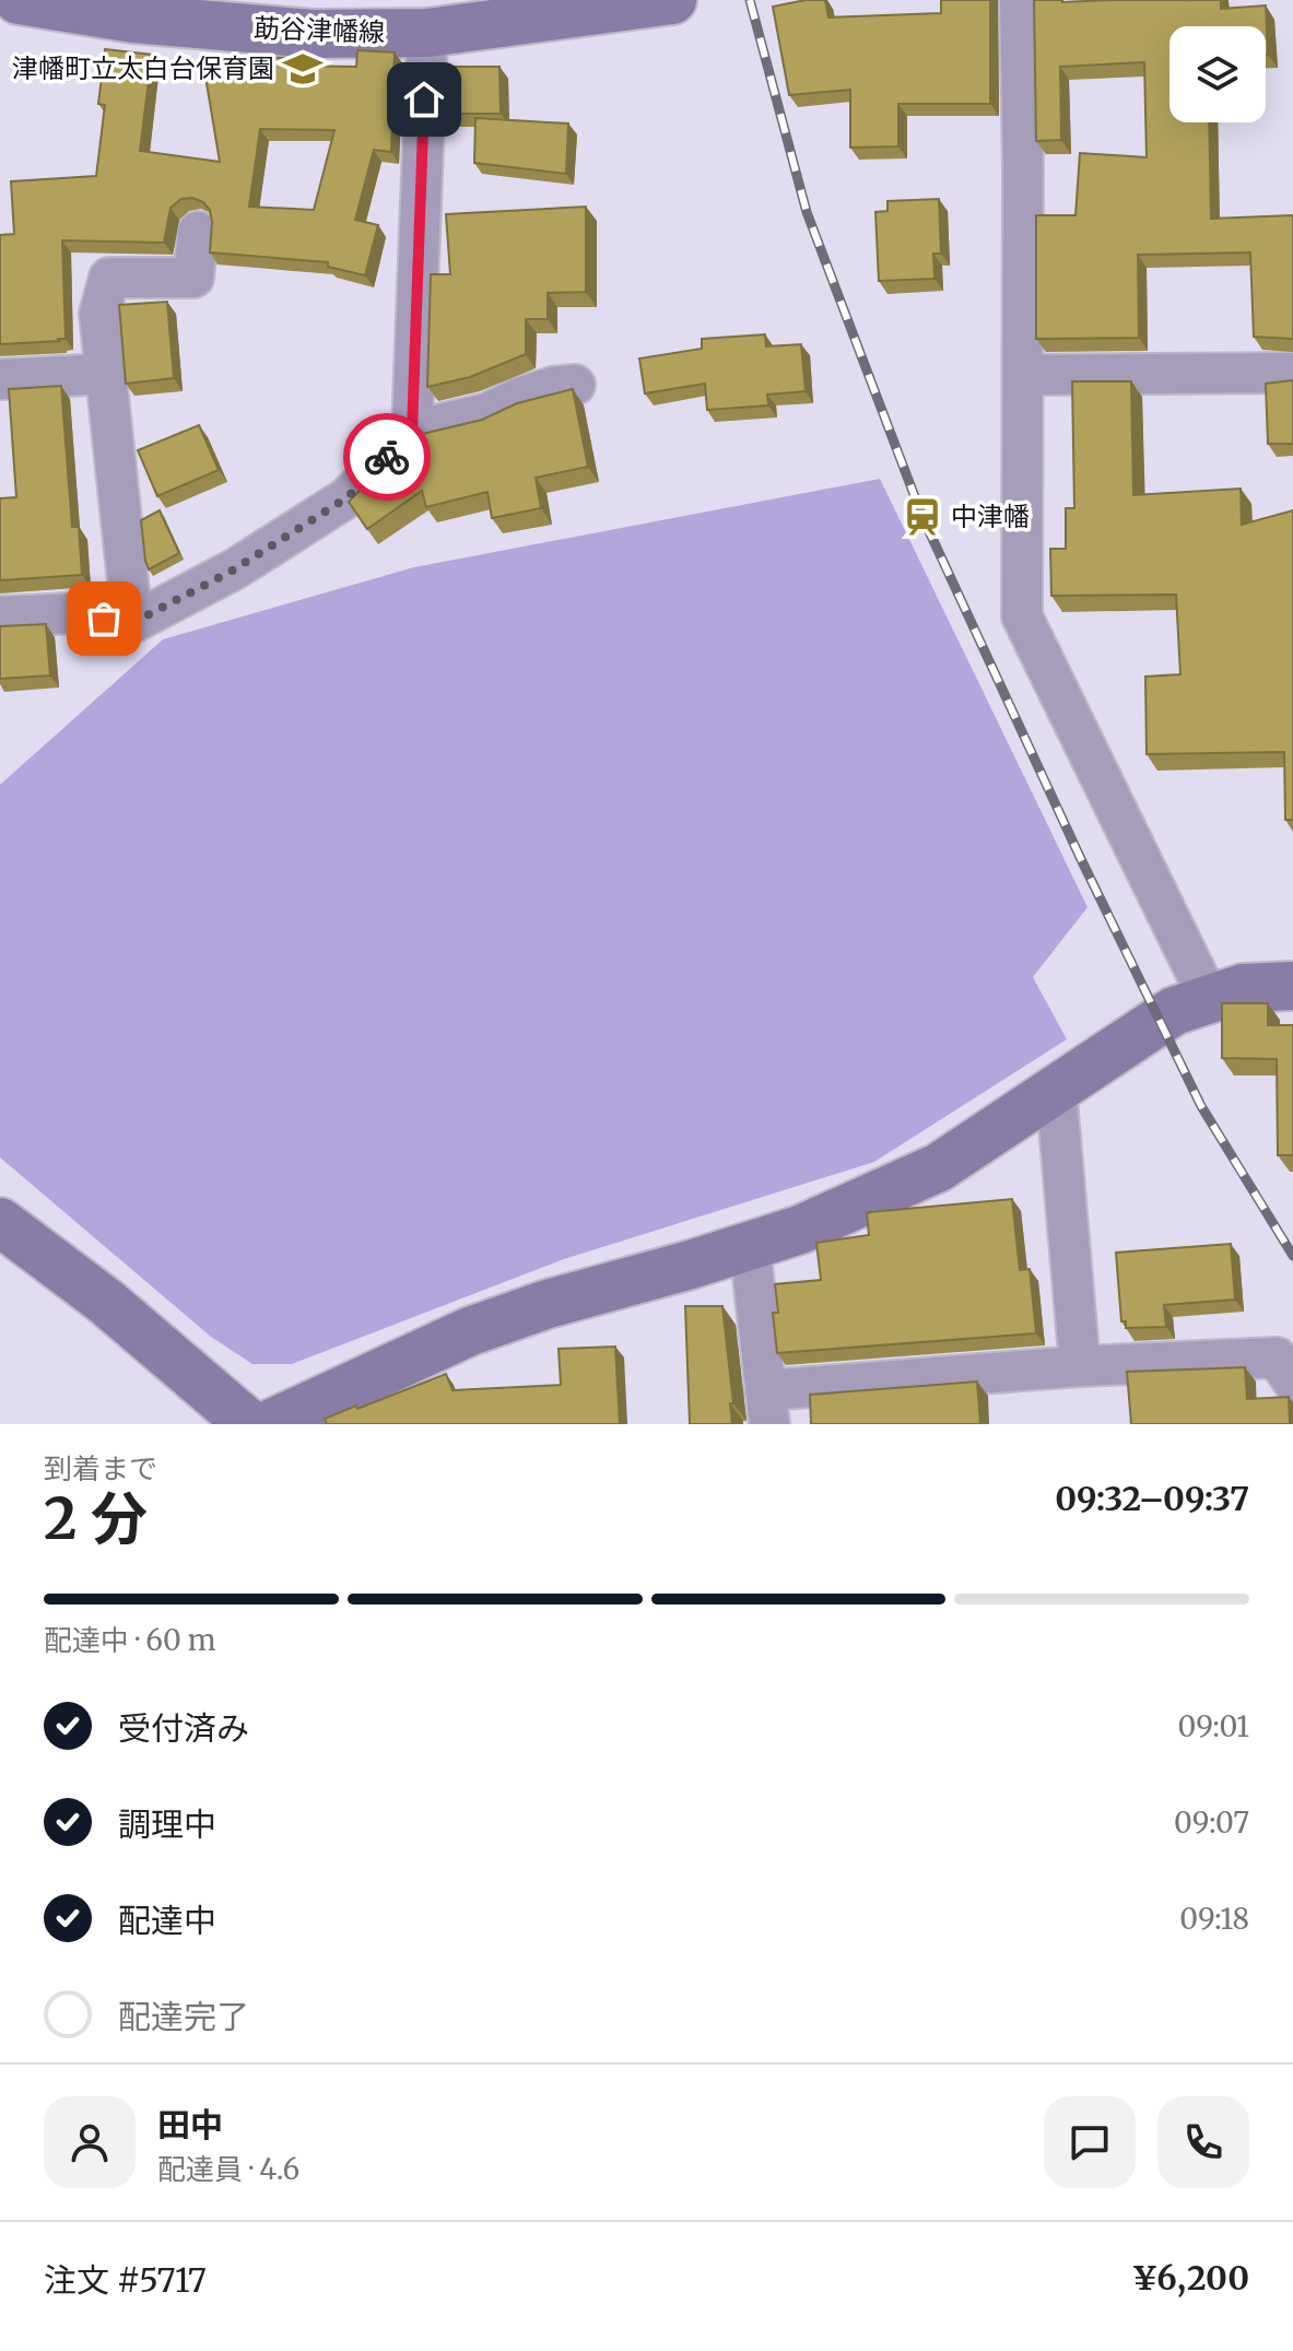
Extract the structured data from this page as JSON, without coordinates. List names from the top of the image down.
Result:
{
  "streets": {
    "street": ["莇谷津幡線"]
  },
  "places": {
    "school or university": ["津幡町立太白台保育園"],
    "station": ["中津幡"]
  },
  "page": {
    "heading": ["2 分", "到着まで", "09:32–09:37"],
    "panel": [
      "田中",
      "配達員 · 4.6",
      "注文 #5717",
      "¥6,200"
    ],
    "bar": "配達中 · 60 m",
    "list": [
      ["受付済み", "09:01"],
      ["調理中", "09:07"],
      ["配達中", "09:18"],
      "配達完了"
    ]
  }
}
